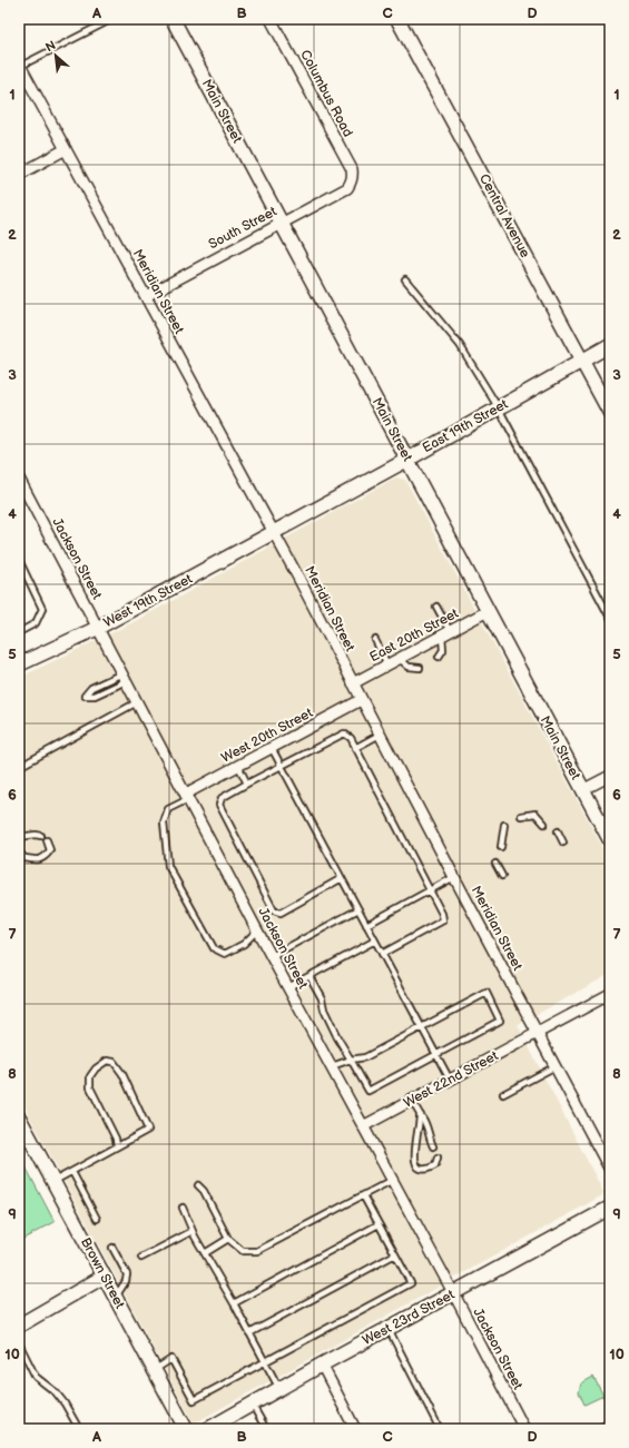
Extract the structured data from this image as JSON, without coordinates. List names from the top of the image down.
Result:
{
  "streets": {
    "street": [
      "Columbus Road",
      "Main Street",
      "Central Avenue",
      "South Street",
      "Meridian Street",
      "East 19th Street",
      "Jackson Street",
      "West 19th Street",
      "East 20th Street",
      "West 20th Street",
      "West 22nd Street",
      "Brown Street",
      "West 23rd Street"
    ]
  },
  "crossings": [
    ["Columbus Road", "South Street"],
    ["Main Street", "South Street"],
    ["Main Street", "East 19th Street"],
    ["Main Street", "East 20th Street"],
    ["Central Avenue", "East 19th Street"],
    ["South Street", "Meridian Street"],
    ["Meridian Street", "East 19th Street"],
    ["Meridian Street", "West 19th Street"],
    ["Meridian Street", "East 20th Street"],
    ["Meridian Street", "West 20th Street"],
    ["Meridian Street", "West 22nd Street"],
    ["East 19th Street", "West 19th Street"],
    ["Jackson Street", "West 19th Street"],
    ["Jackson Street", "West 20th Street"],
    ["Jackson Street", "West 22nd Street"],
    ["Jackson Street", "West 23rd Street"]
  ],
  "north": "top left",
  "grid": {
    "columns": [
      "A",
      "B",
      "C",
      "D"
    ],
    "rows": [
      "1",
      "2",
      "3",
      "4",
      "5",
      "6",
      "7",
      "8",
      "9",
      "10"
    ]
  }
}
